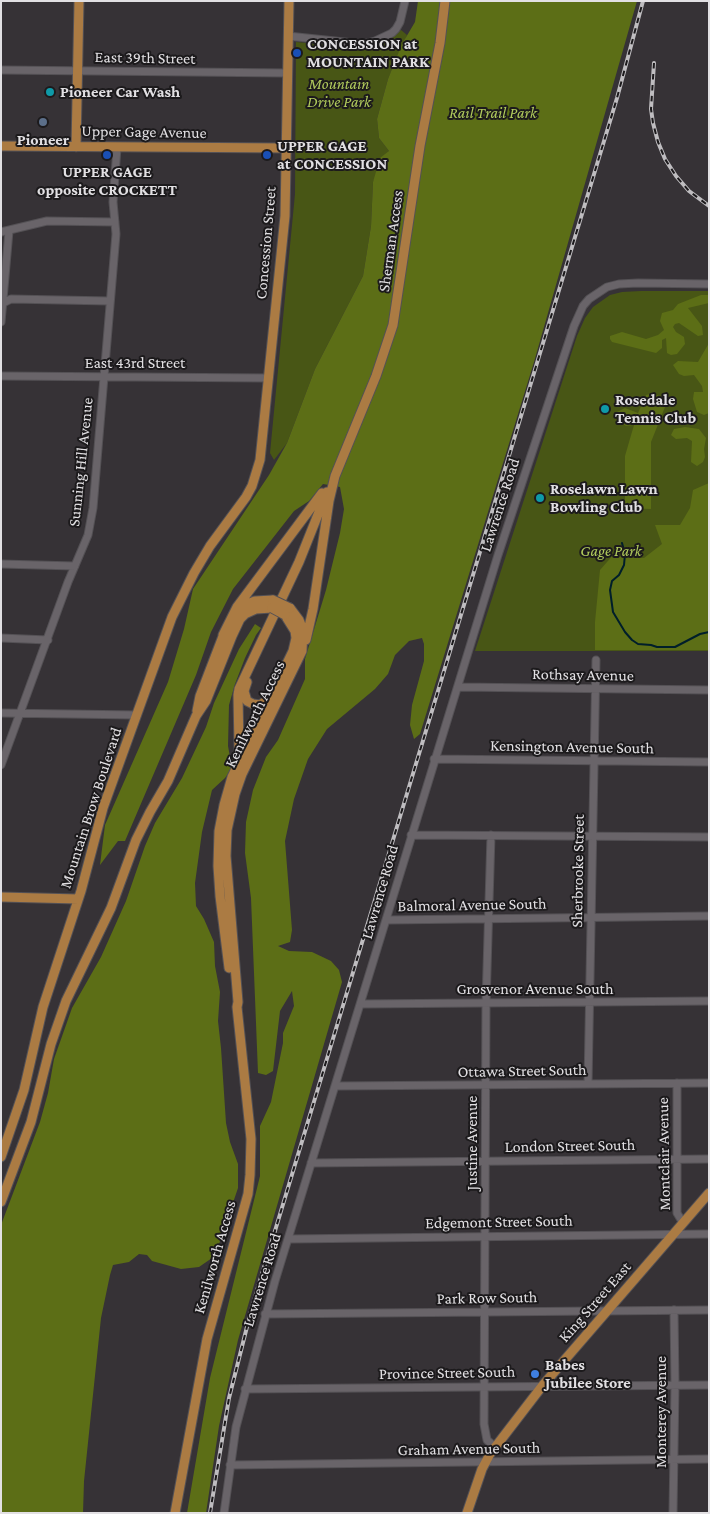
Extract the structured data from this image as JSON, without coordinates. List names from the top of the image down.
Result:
{
  "streets": {
    "main road": [
      "Upper Gage Avenue",
      "Sherman Access",
      "Concession Street",
      "Kenilworth Access",
      "Mountain Brow Boulevard",
      "King Street East"
    ],
    "street": [
      "East 39th Street",
      "East 43rd Street",
      "Sunning Hill Avenue",
      "Lawrence Road",
      "Rothsay Avenue",
      "Kensington Avenue South",
      "Sherbrooke Street",
      "Balmoral Avenue South",
      "Grosvenor Avenue South",
      "Ottawa Street South",
      "Justine Avenue",
      "London Street South",
      "Montclair Avenue",
      "Edgemont Street South",
      "Park Row South",
      "Province Street South",
      "Monterey Avenue",
      "Graham Avenue South"
    ]
  },
  "crossings": [
    ["East 39th Street", "Concession Street"],
    ["Upper Gage Avenue", "Concession Street"],
    ["Upper Gage Avenue", "Sunning Hill Avenue"],
    ["Concession Street", "East 43rd Street"],
    ["Concession Street", "Mountain Brow Boulevard"],
    ["East 43rd Street", "Sunning Hill Avenue"],
    ["Lawrence Road", "Rothsay Avenue"],
    ["Lawrence Road", "Kensington Avenue South"],
    ["Lawrence Road", "Balmoral Avenue South"],
    ["Lawrence Road", "Grosvenor Avenue South"],
    ["Lawrence Road", "Ottawa Street South"],
    ["Lawrence Road", "London Street South"],
    ["Lawrence Road", "Edgemont Street South"],
    ["Lawrence Road", "Park Row South"],
    ["Lawrence Road", "Province Street South"],
    ["Lawrence Road", "Graham Avenue South"],
    ["Rothsay Avenue", "Sherbrooke Street"],
    ["Kensington Avenue South", "Sherbrooke Street"],
    ["Sherbrooke Street", "Balmoral Avenue South"],
    ["Sherbrooke Street", "Grosvenor Avenue South"],
    ["Sherbrooke Street", "Ottawa Street South"],
    ["Balmoral Avenue South", "Justine Avenue"],
    ["Grosvenor Avenue South", "Justine Avenue"],
    ["Ottawa Street South", "Justine Avenue"],
    ["Ottawa Street South", "Montclair Avenue"],
    ["Justine Avenue", "London Street South"],
    ["Justine Avenue", "Edgemont Street South"],
    ["Justine Avenue", "Park Row South"],
    ["Justine Avenue", "King Street East"],
    ["Justine Avenue", "Province Street South"],
    ["London Street South", "Montclair Avenue"],
    ["Montclair Avenue", "King Street East"],
    ["Edgemont Street South", "King Street East"],
    ["Park Row South", "King Street East"],
    ["Park Row South", "Monterey Avenue"],
    ["King Street East", "Province Street South"],
    ["King Street East", "Graham Avenue South"],
    ["Province Street South", "Monterey Avenue"],
    ["Monterey Avenue", "Graham Avenue South"]
  ],
  "parks": ["Mountain Drive Park", "Rail Trail Park", "Gage Park"],
  "places": [
    "CONCESSION at MOUNTAIN PARK",
    "Pioneer Car Wash",
    "Pioneer",
    "UPPER GAGE opposite CROCKETT",
    "UPPER GAGE at CONCESSION",
    "Rosedale Tennis Club",
    "Roselawn Lawn Bowling Club",
    "Babes Jubilee Store"
  ]
}
